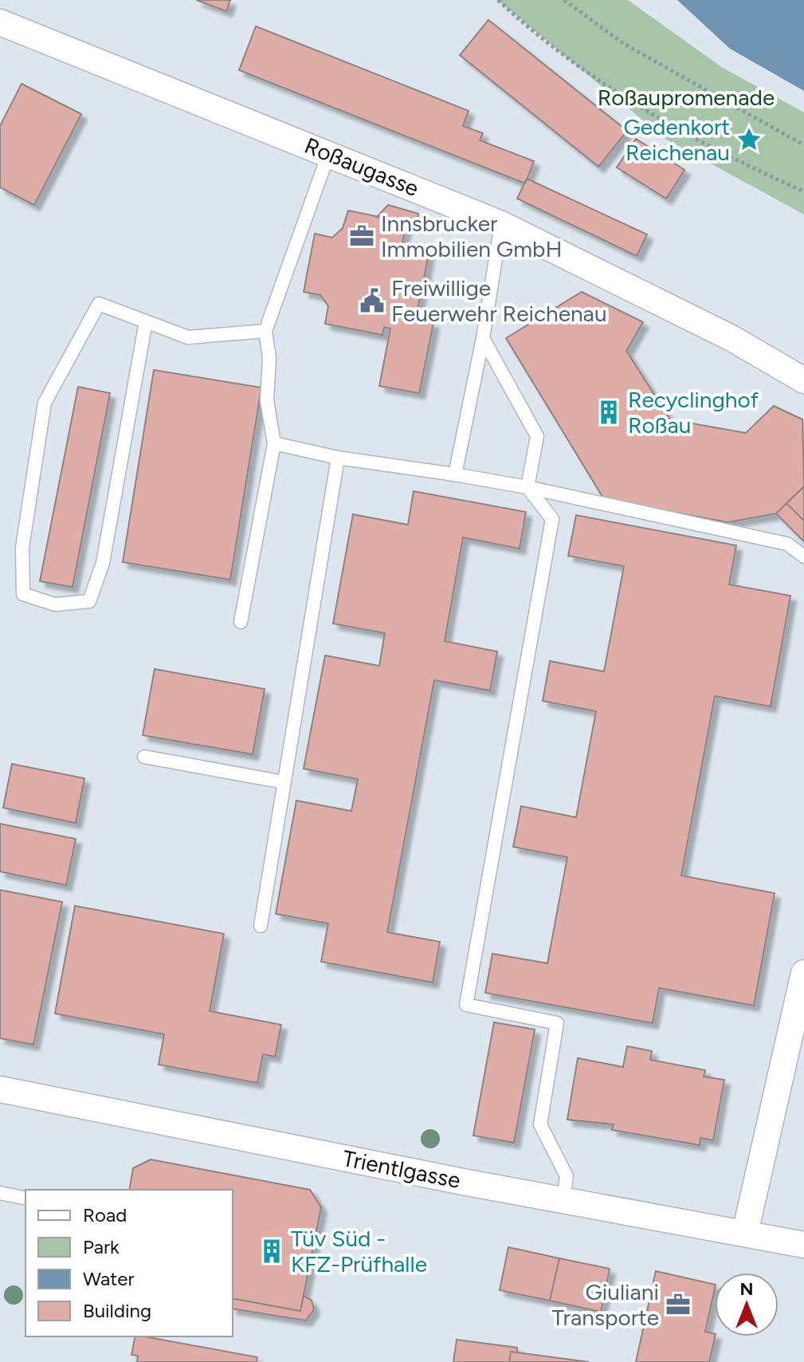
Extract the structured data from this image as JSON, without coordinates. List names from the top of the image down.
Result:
{
  "streets": {
    "street": ["Roßaugasse", "Trientlgasse"]
  },
  "parks": ["Roßaupromenade"],
  "places": {
    "place": ["Gedenkort Reichenau"],
    "office": ["Innsbrucker Immobilien GmbH", "Giuliani Transporte"],
    "public building": ["Freiwillige Feuerwehr Reichenau"],
    "building": ["Recyclinghof Roßau", "Tüv Süd - KFZ-Prüfhalle"]
  },
  "legend": [
    "Road",
    "Park",
    "Water",
    "Building"
  ],
  "north": "top"
}
